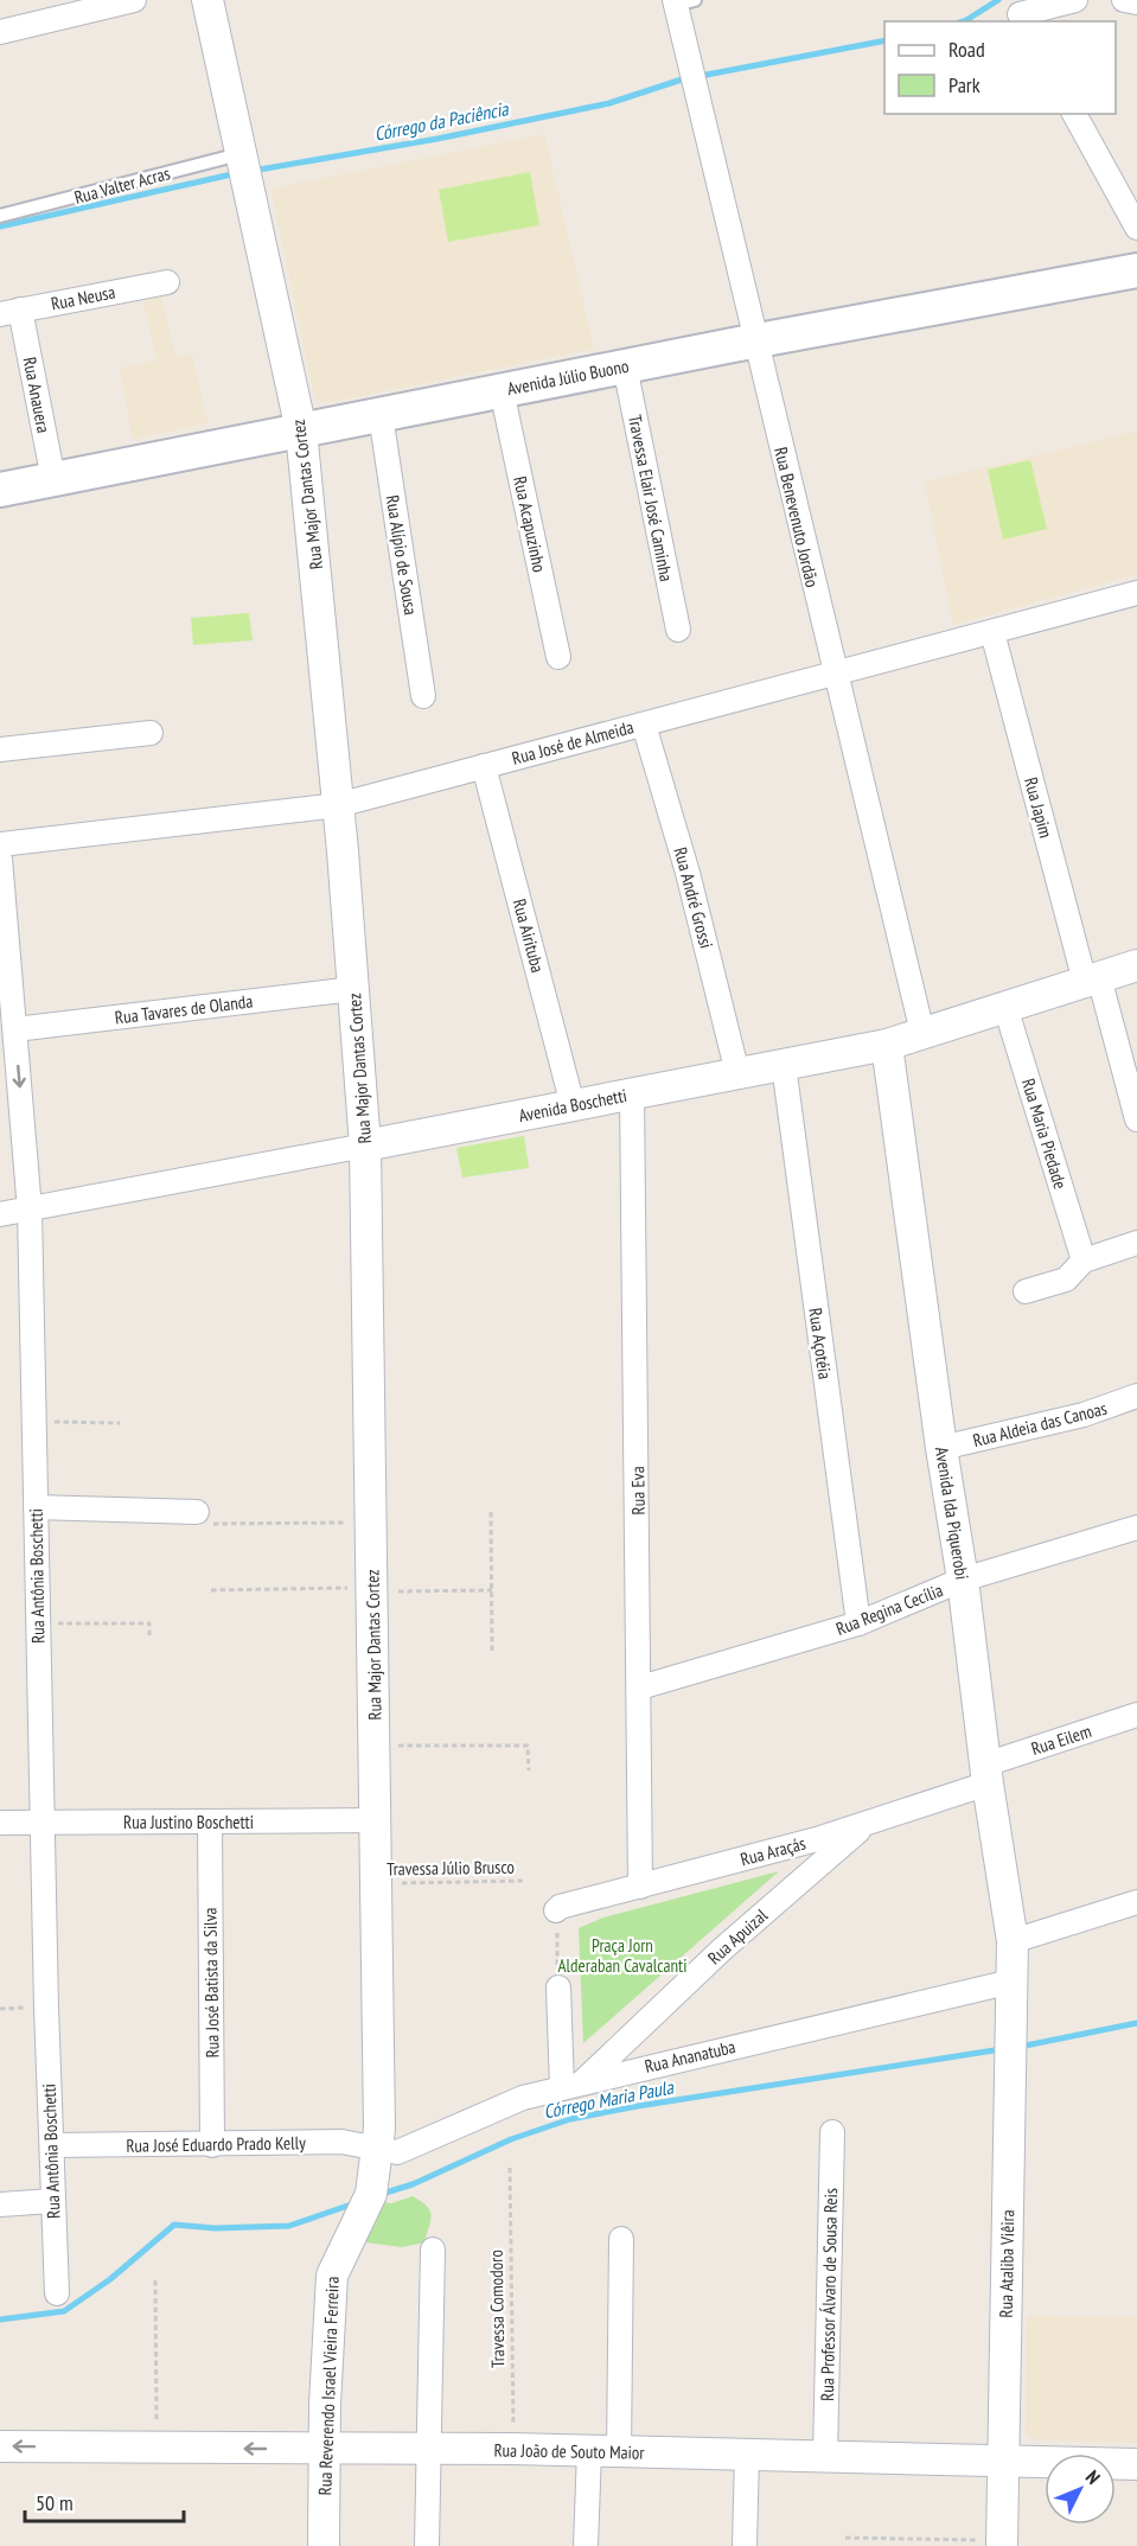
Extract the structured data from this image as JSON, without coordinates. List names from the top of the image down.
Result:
{
  "streets": {
    "main road": ["Avenida Júlio Buono"],
    "street": [
      "Rua Neusa",
      "Rua Anauera",
      "Rua Major Dantas Cortez",
      "Travessa Elair José Caminha",
      "Rua Benevenuto Jordão",
      "Rua Acapuzinho",
      "Rua Alípio de Sousa",
      "Rua José de Almeida",
      "Rua Japim",
      "Rua André Grossi",
      "Rua Airituba",
      "Rua Tavares de Olanda",
      "Avenida Boschetti",
      "Rua Maria Piedade",
      "Rua Açotéia",
      "Rua Aldeia das Canoas",
      "Rua Eva",
      "Avenida Ida Piquerobi",
      "Rua Antônia Boschetti",
      "Rua Regina Cecília",
      "Rua Eilem",
      "Rua Justino Boschetti",
      "Rua Araçás",
      "Rua Apuizal",
      "Rua José Batista da Silva",
      "Rua Ananatuba",
      "Rua José Eduardo Prado Kelly",
      "Rua Ataliba Viêira",
      "Rua Professor Álvaro de Sousa Reis",
      "Rua Reverendo Israel Vieira Ferreira",
      "Rua João de Souto Maior"
    ],
    "lane": ["Rua Valter Acras"],
    "path": ["Travessa Júlio Brusco", "Travessa Comodoro"]
  },
  "crossings": [
    ["Rua Valter Acras", "Rua Major Dantas Cortez"],
    ["Rua Neusa", "Rua Anauera"],
    ["Avenida Júlio Buono", "Rua Anauera"],
    ["Avenida Júlio Buono", "Rua Major Dantas Cortez"],
    ["Avenida Júlio Buono", "Travessa Elair José Caminha"],
    ["Avenida Júlio Buono", "Rua Benevenuto Jordão"],
    ["Avenida Júlio Buono", "Rua Acapuzinho"],
    ["Avenida Júlio Buono", "Rua Alípio de Sousa"],
    ["Rua Major Dantas Cortez", "Rua José de Almeida"],
    ["Rua Major Dantas Cortez", "Rua Tavares de Olanda"],
    ["Rua Major Dantas Cortez", "Avenida Boschetti"],
    ["Rua Major Dantas Cortez", "Rua Justino Boschetti"],
    ["Rua Major Dantas Cortez", "Travessa Júlio Brusco"],
    ["Rua Major Dantas Cortez", "Rua Ananatuba"],
    ["Rua Major Dantas Cortez", "Rua José Eduardo Prado Kelly"],
    ["Rua Major Dantas Cortez", "Rua Reverendo Israel Vieira Ferreira"],
    ["Rua Benevenuto Jordão", "Rua José de Almeida"],
    ["Rua Benevenuto Jordão", "Avenida Boschetti"],
    ["Rua José de Almeida", "Rua Japim"],
    ["Rua José de Almeida", "Rua André Grossi"],
    ["Rua José de Almeida", "Rua Airituba"],
    ["Rua Japim", "Avenida Boschetti"],
    ["Rua André Grossi", "Avenida Boschetti"],
    ["Rua Airituba", "Avenida Boschetti"],
    ["Rua Tavares de Olanda", "Rua Antônia Boschetti"],
    ["Avenida Boschetti", "Rua Maria Piedade"],
    ["Avenida Boschetti", "Rua Açotéia"],
    ["Avenida Boschetti", "Rua Eva"],
    ["Avenida Boschetti", "Avenida Ida Piquerobi"],
    ["Avenida Boschetti", "Rua Antônia Boschetti"],
    ["Rua Açotéia", "Rua Regina Cecília"],
    ["Rua Aldeia das Canoas", "Avenida Ida Piquerobi"],
    ["Rua Eva", "Rua Regina Cecília"],
    ["Rua Eva", "Rua Araçás"],
    ["Avenida Ida Piquerobi", "Rua Regina Cecília"],
    ["Avenida Ida Piquerobi", "Rua Eilem"],
    ["Avenida Ida Piquerobi", "Rua Araçás"],
    ["Avenida Ida Piquerobi", "Rua Ananatuba"],
    ["Avenida Ida Piquerobi", "Rua Ataliba Viêira"],
    ["Rua Antônia Boschetti", "Rua Justino Boschetti"],
    ["Rua Antônia Boschetti", "Rua José Eduardo Prado Kelly"],
    ["Rua Eilem", "Rua Araçás"],
    ["Rua Justino Boschetti", "Rua José Batista da Silva"],
    ["Rua Araçás", "Rua Apuizal"],
    ["Rua Apuizal", "Rua Ananatuba"],
    ["Rua José Batista da Silva", "Rua José Eduardo Prado Kelly"],
    ["Rua Ananatuba", "Rua José Eduardo Prado Kelly"],
    ["Rua Ananatuba", "Rua Ataliba Viêira"],
    ["Rua Ananatuba", "Rua Reverendo Israel Vieira Ferreira"],
    ["Rua José Eduardo Prado Kelly", "Rua Reverendo Israel Vieira Ferreira"],
    ["Rua Ataliba Viêira", "Rua João de Souto Maior"],
    ["Rua Professor Álvaro de Sousa Reis", "Rua João de Souto Maior"],
    ["Travessa Comodoro", "Rua João de Souto Maior"],
    ["Rua Reverendo Israel Vieira Ferreira", "Rua João de Souto Maior"]
  ],
  "water": ["Córrego da Paciência", "Córrego Maria Paula"],
  "parks": ["Praça Jorn Alderaban Cavalcanti"],
  "legend": ["Road", "Park"],
  "scale_bar": "50 m",
  "north": "top right"
}
